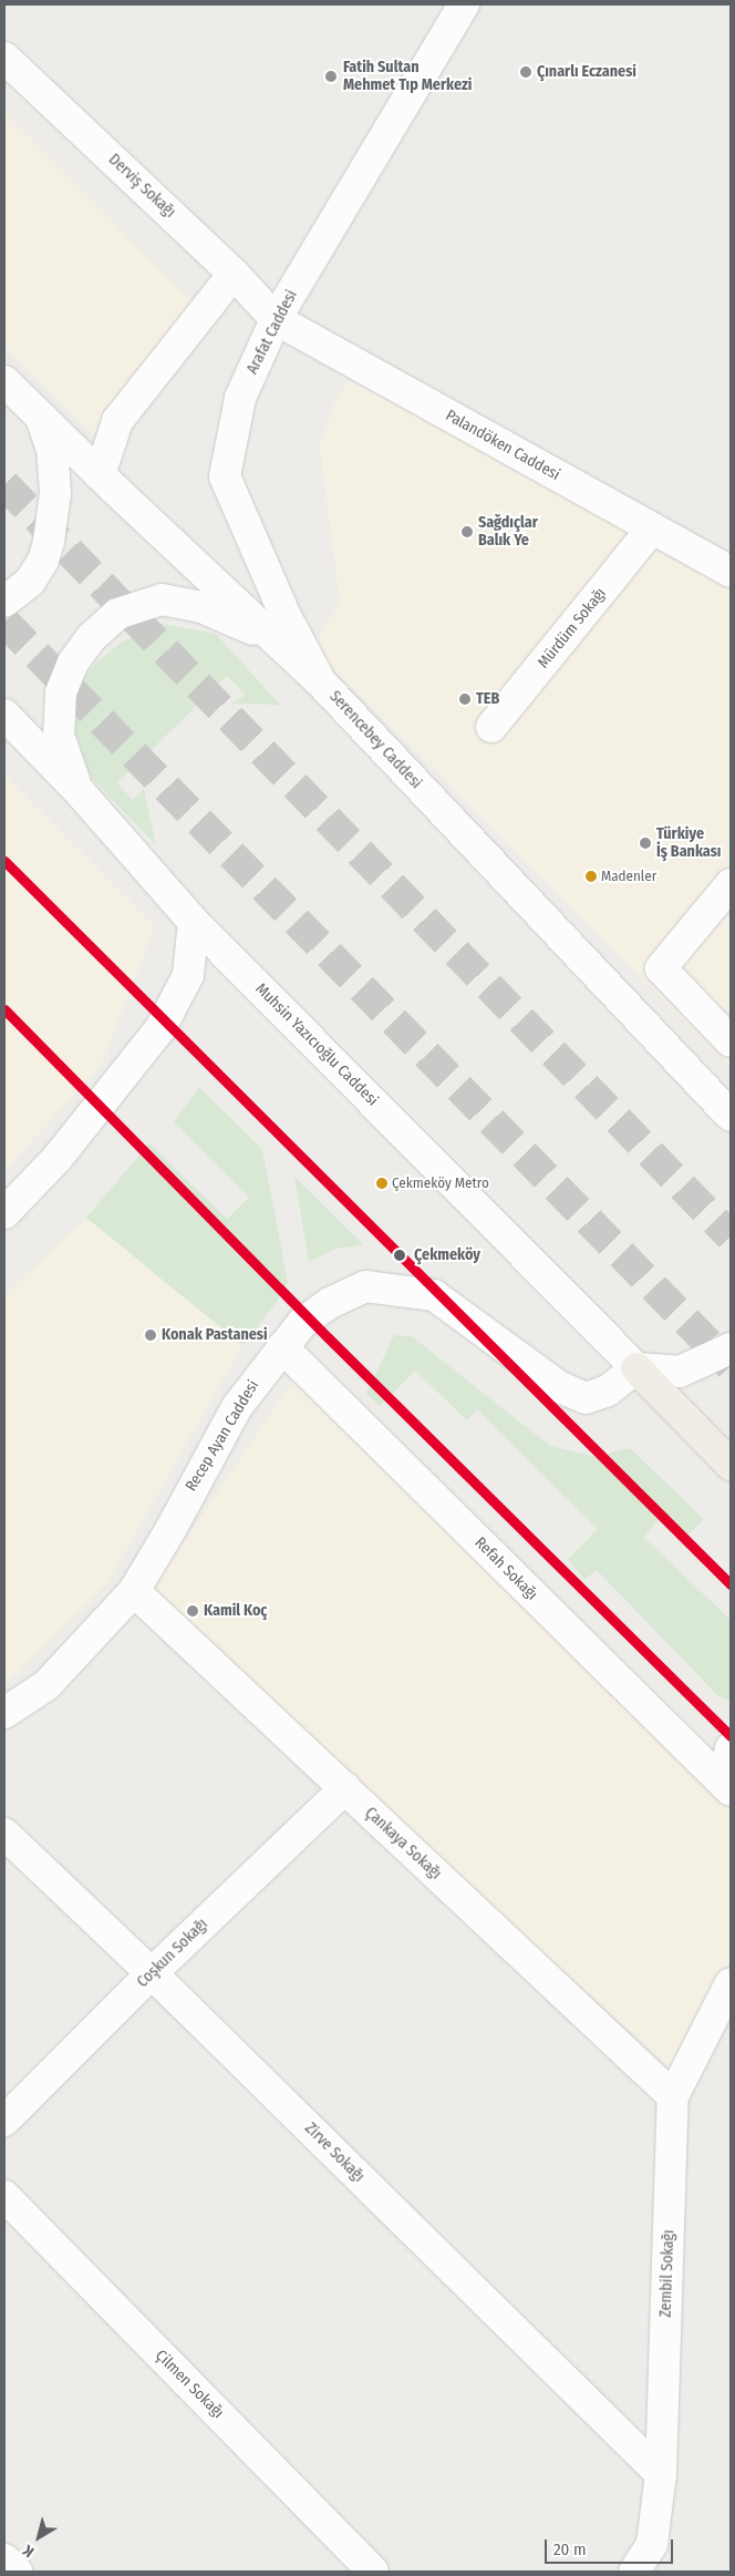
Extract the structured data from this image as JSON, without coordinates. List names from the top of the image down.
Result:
{
  "streets": {
    "street": [
      "Derviş Sokağı",
      "Arafat Caddesi",
      "Palandöken Caddesi",
      "Mürdüm Sokağı",
      "Serencebey Caddesi",
      "Muhsin Yazıcıoğlu Caddesi",
      "Recep Ayan Caddesi",
      "Refah Sokağı",
      "Çankaya Sokağı",
      "Coşkun Sokağı",
      "Zirve Sokağı",
      "Zembil Sokağı",
      "Çilmen Sokağı"
    ]
  },
  "crossings": [
    ["Derviş Sokağı", "Arafat Caddesi"],
    ["Derviş Sokağı", "Palandöken Caddesi"],
    ["Arafat Caddesi", "Palandöken Caddesi"],
    ["Arafat Caddesi", "Serencebey Caddesi"],
    ["Palandöken Caddesi", "Mürdüm Sokağı"],
    ["Muhsin Yazıcıoğlu Caddesi", "Recep Ayan Caddesi"],
    ["Recep Ayan Caddesi", "Refah Sokağı"],
    ["Recep Ayan Caddesi", "Çankaya Sokağı"],
    ["Çankaya Sokağı", "Coşkun Sokağı"],
    ["Çankaya Sokağı", "Zembil Sokağı"],
    ["Coşkun Sokağı", "Zirve Sokağı"],
    ["Zirve Sokağı", "Zembil Sokağı"]
  ],
  "places": [
    "Çınarlı Eczanesi",
    "Fatih Sultan Mehmet Tıp Merkezi",
    "Sağdıçlar Balık Ye",
    "TEB",
    "Türkiye İş Bankası",
    "Madenler",
    "Çekmeköy Metro",
    "Çekmeköy",
    "Konak Pastanesi",
    "Kamil Koç"
  ],
  "scale_bar": "20 m",
  "north": "bottom left"
}
